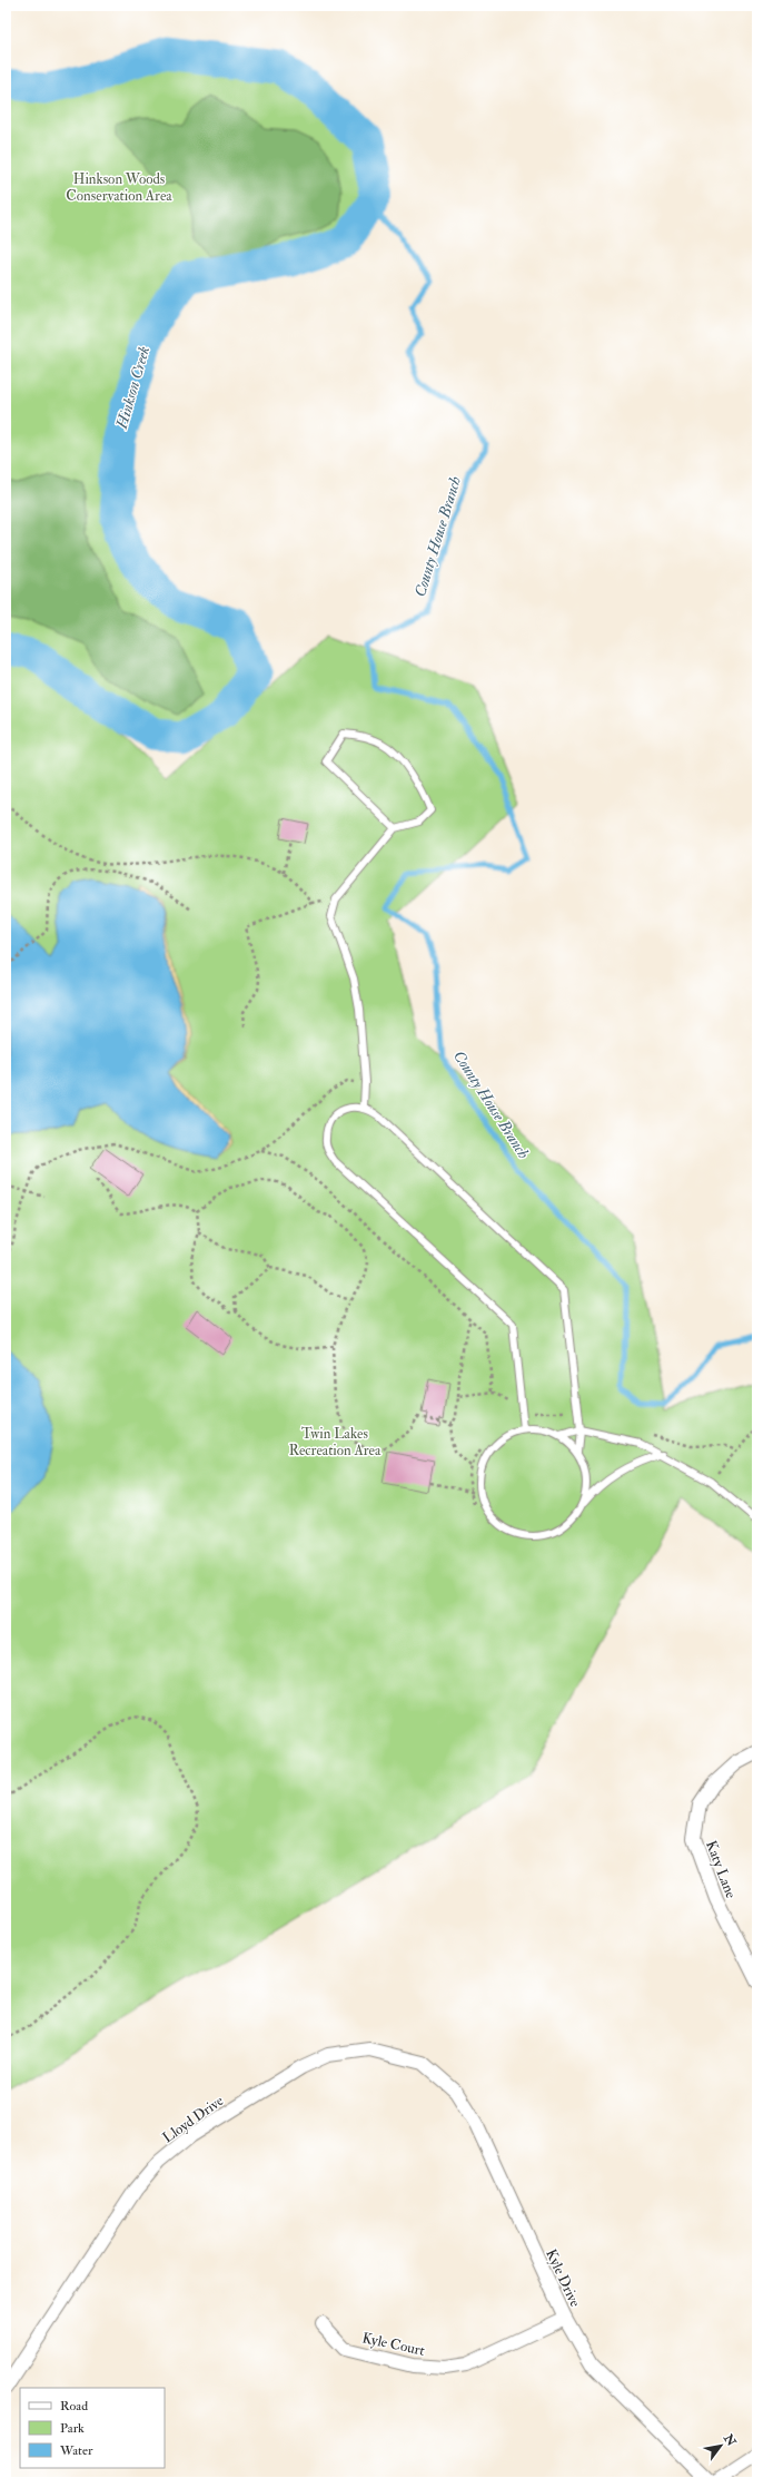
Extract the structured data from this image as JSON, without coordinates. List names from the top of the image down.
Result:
{
  "streets": {
    "street": [
      "Katy Lane",
      "Lloyd Drive",
      "Kyle Drive",
      "Kyle Court"
    ]
  },
  "crossings": [
    ["Lloyd Drive", "Kyle Drive"],
    ["Kyle Drive", "Kyle Court"]
  ],
  "water": ["Hinkson Creek", "County House Branch"],
  "parks": ["Hinkson Woods Conservation Area", "Twin Lakes Recreation Area"],
  "legend": ["Road", "Park", "Water"],
  "north": "top right"
}
